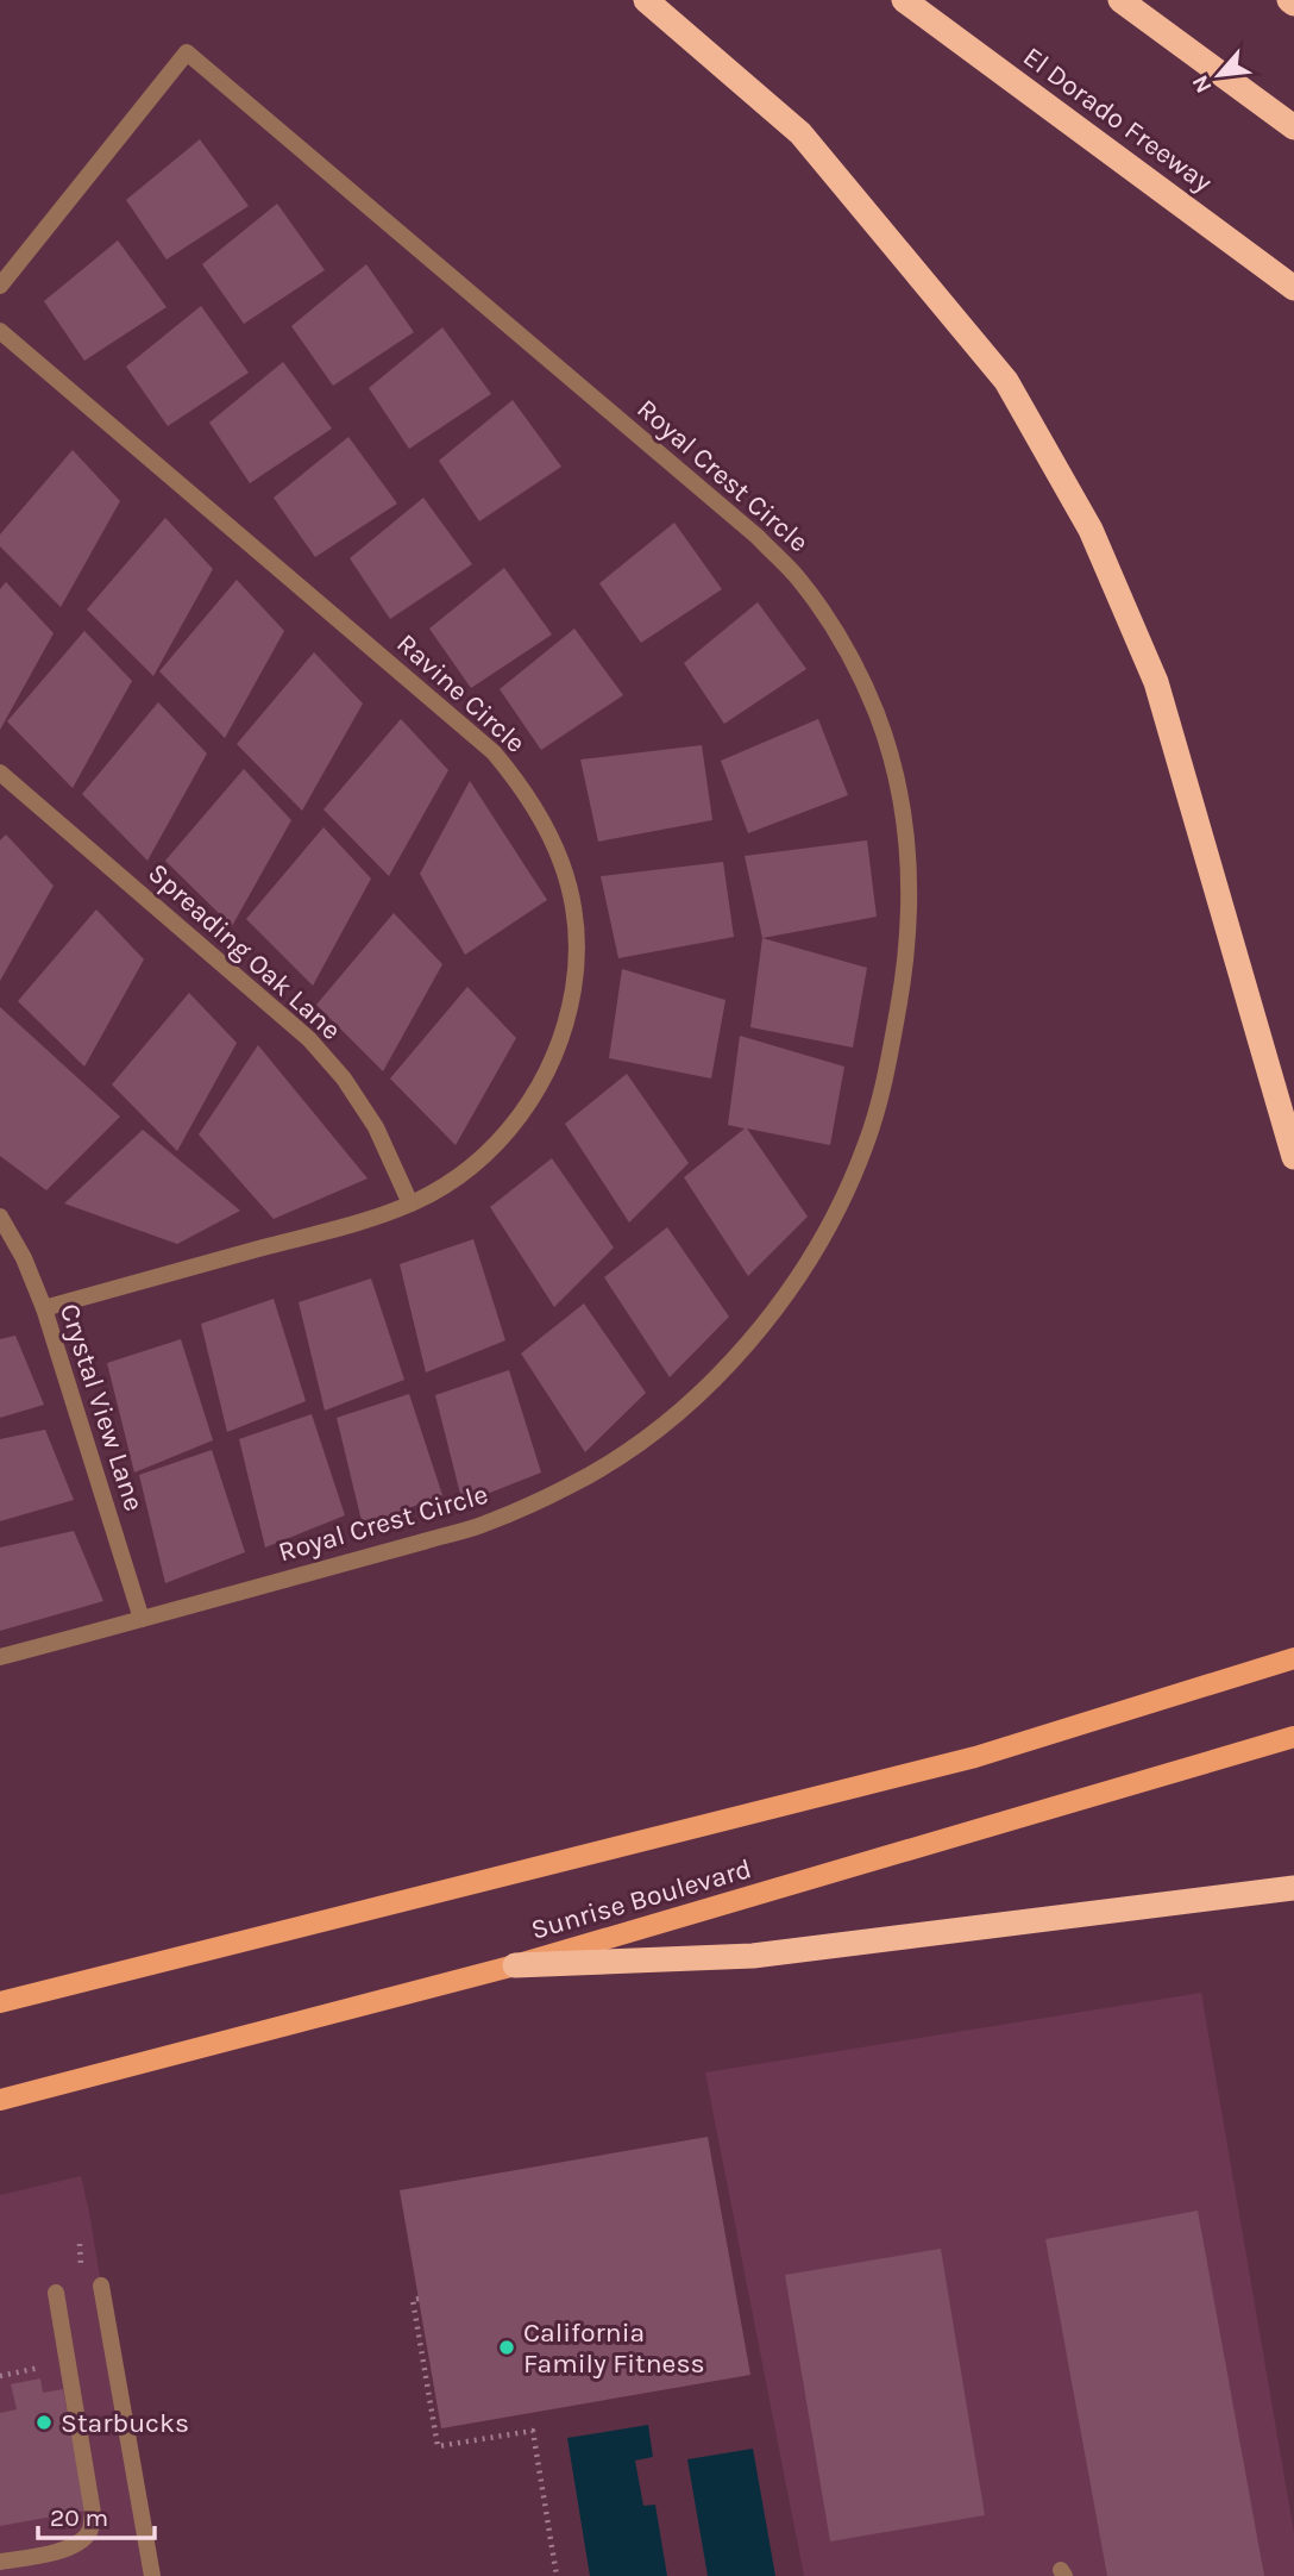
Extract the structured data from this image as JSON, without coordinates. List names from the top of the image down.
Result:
{
  "streets": {
    "highway": ["El Dorado Freeway"],
    "main road": ["Sunrise Boulevard"],
    "street": [
      "Royal Crest Circle",
      "Ravine Circle",
      "Spreading Oak Lane",
      "Crystal View Lane"
    ]
  },
  "crossings": [
    ["Royal Crest Circle", "Crystal View Lane"],
    ["Ravine Circle", "Spreading Oak Lane"],
    ["Ravine Circle", "Crystal View Lane"]
  ],
  "places": ["California Family Fitness", "Starbucks"],
  "scale_bar": "20 m",
  "north": "bottom left"
}
